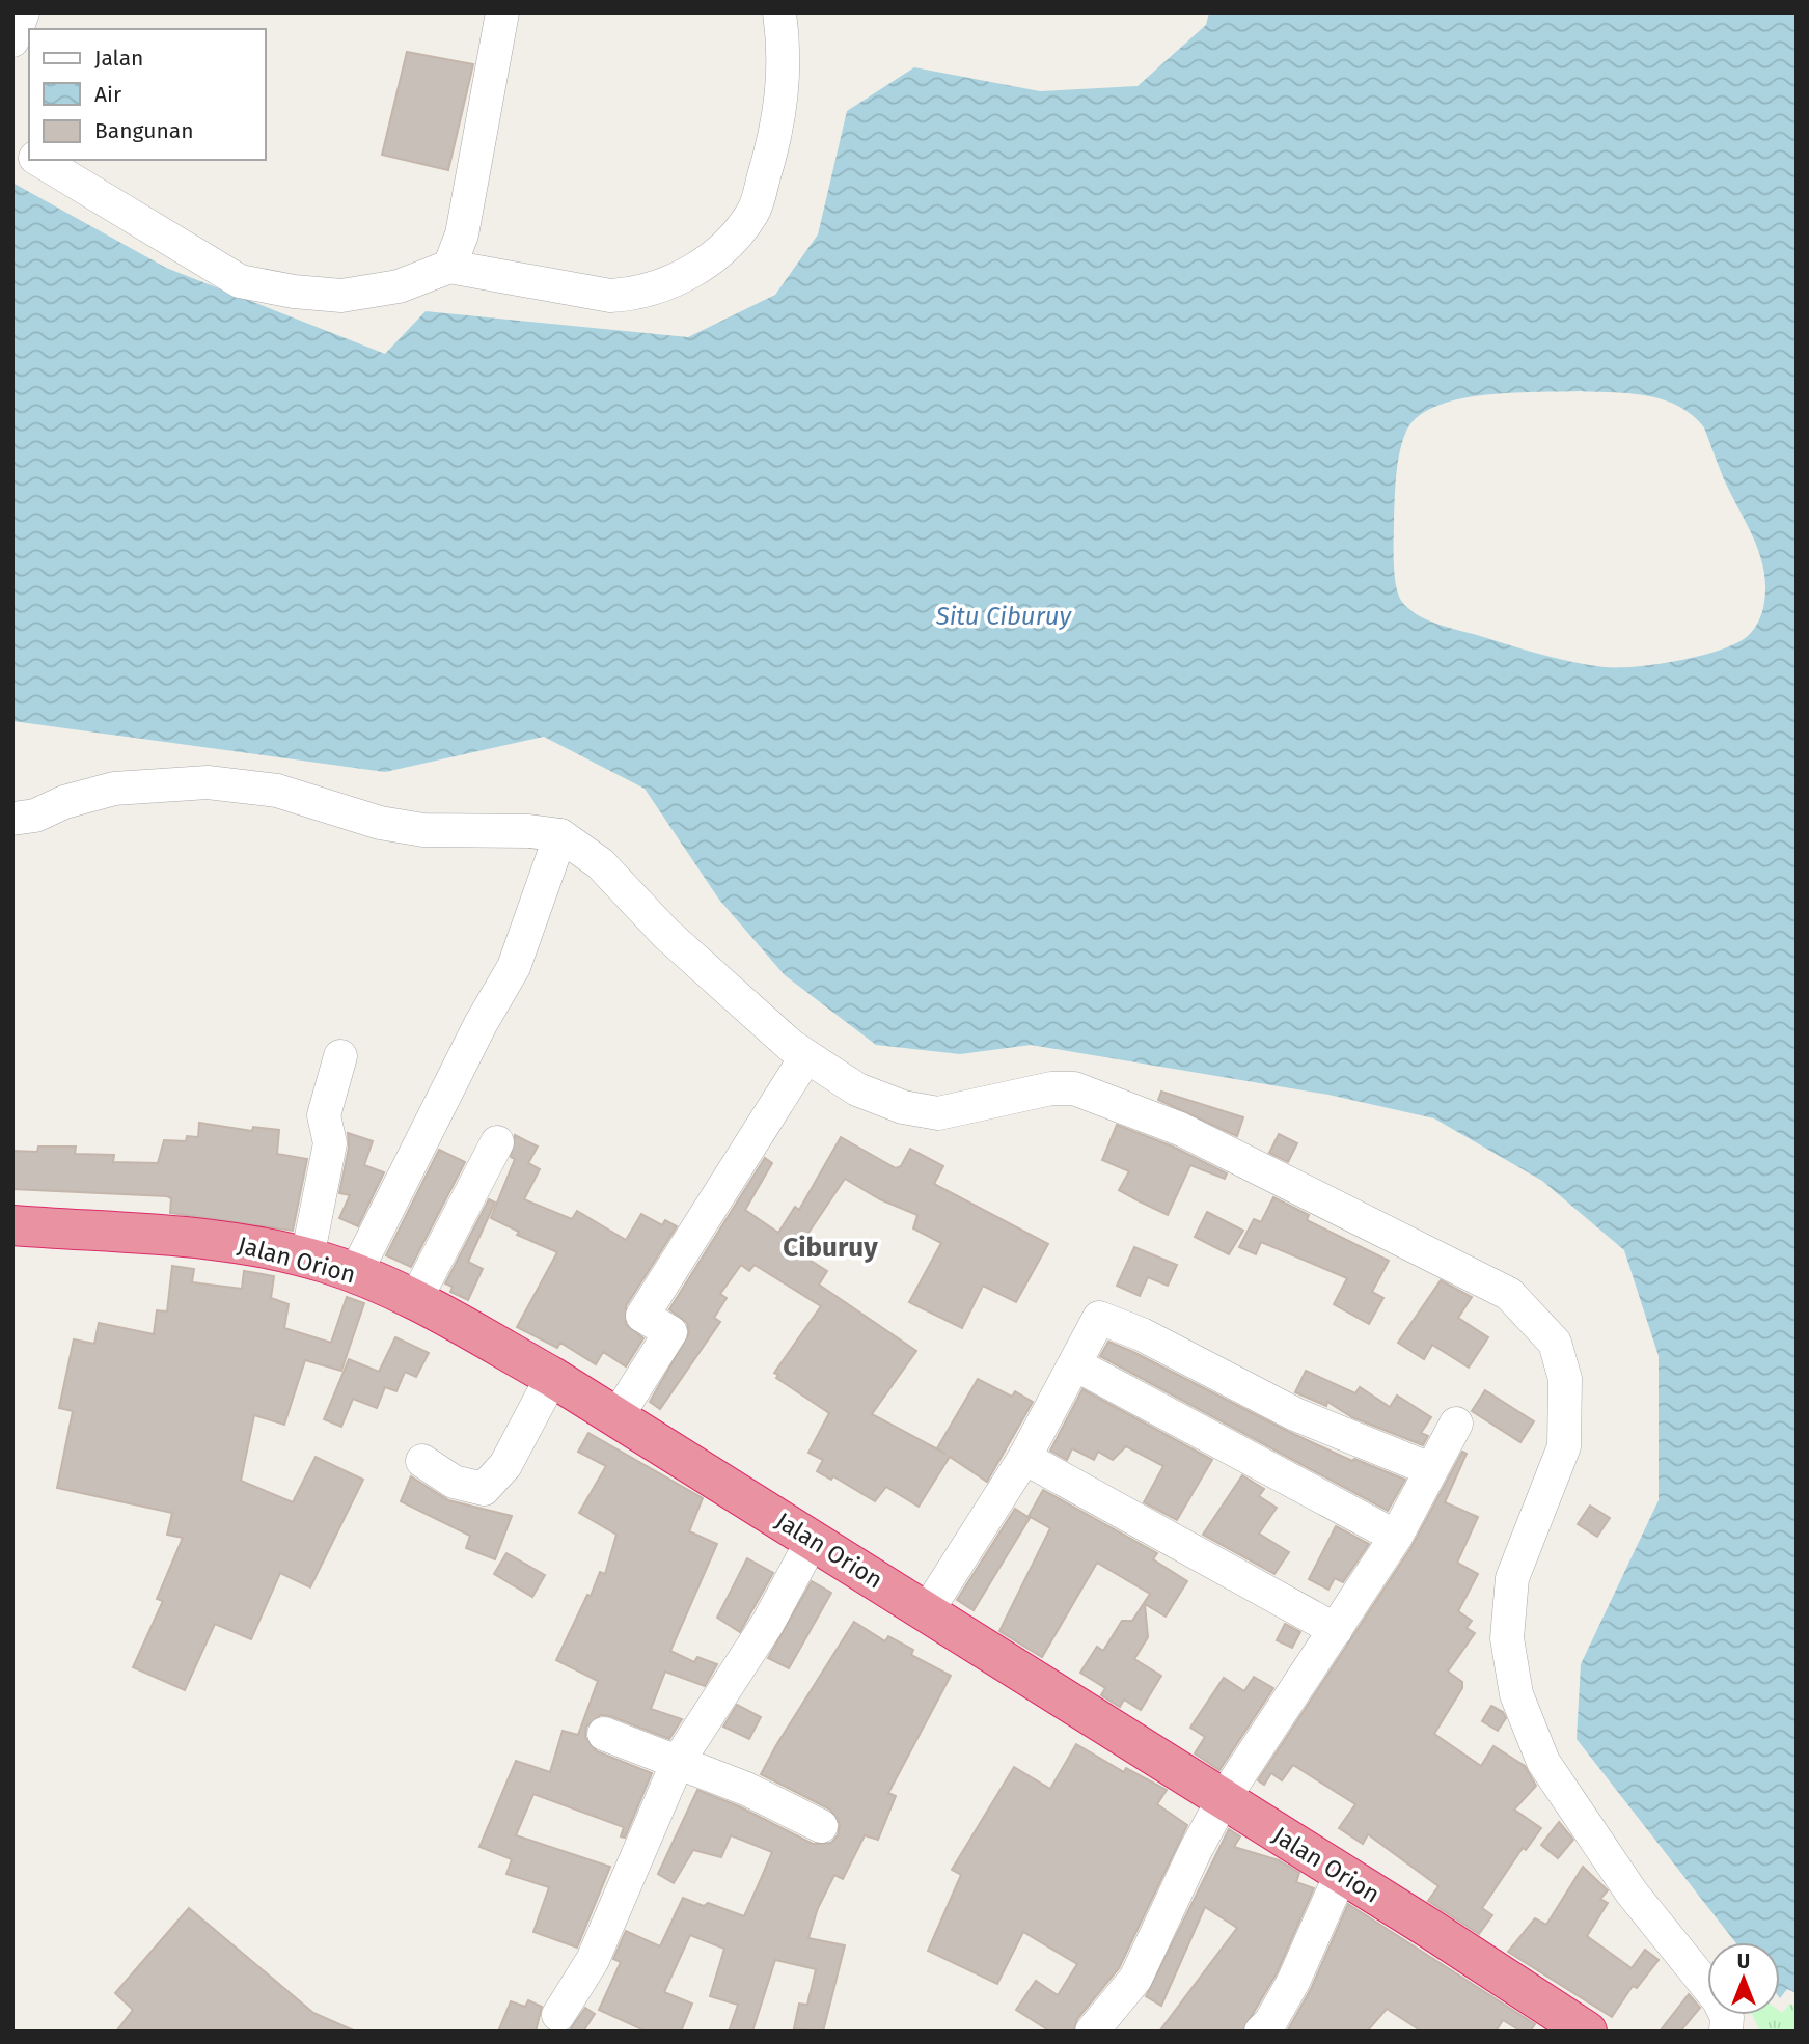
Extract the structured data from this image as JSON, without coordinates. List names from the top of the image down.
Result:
{
  "streets": {
    "highway": ["Jalan Orion"]
  },
  "districts": ["Ciburuy"],
  "water": ["Situ Ciburuy"],
  "legend": ["Jalan", "Air", "Bangunan"],
  "north": "top"
}
